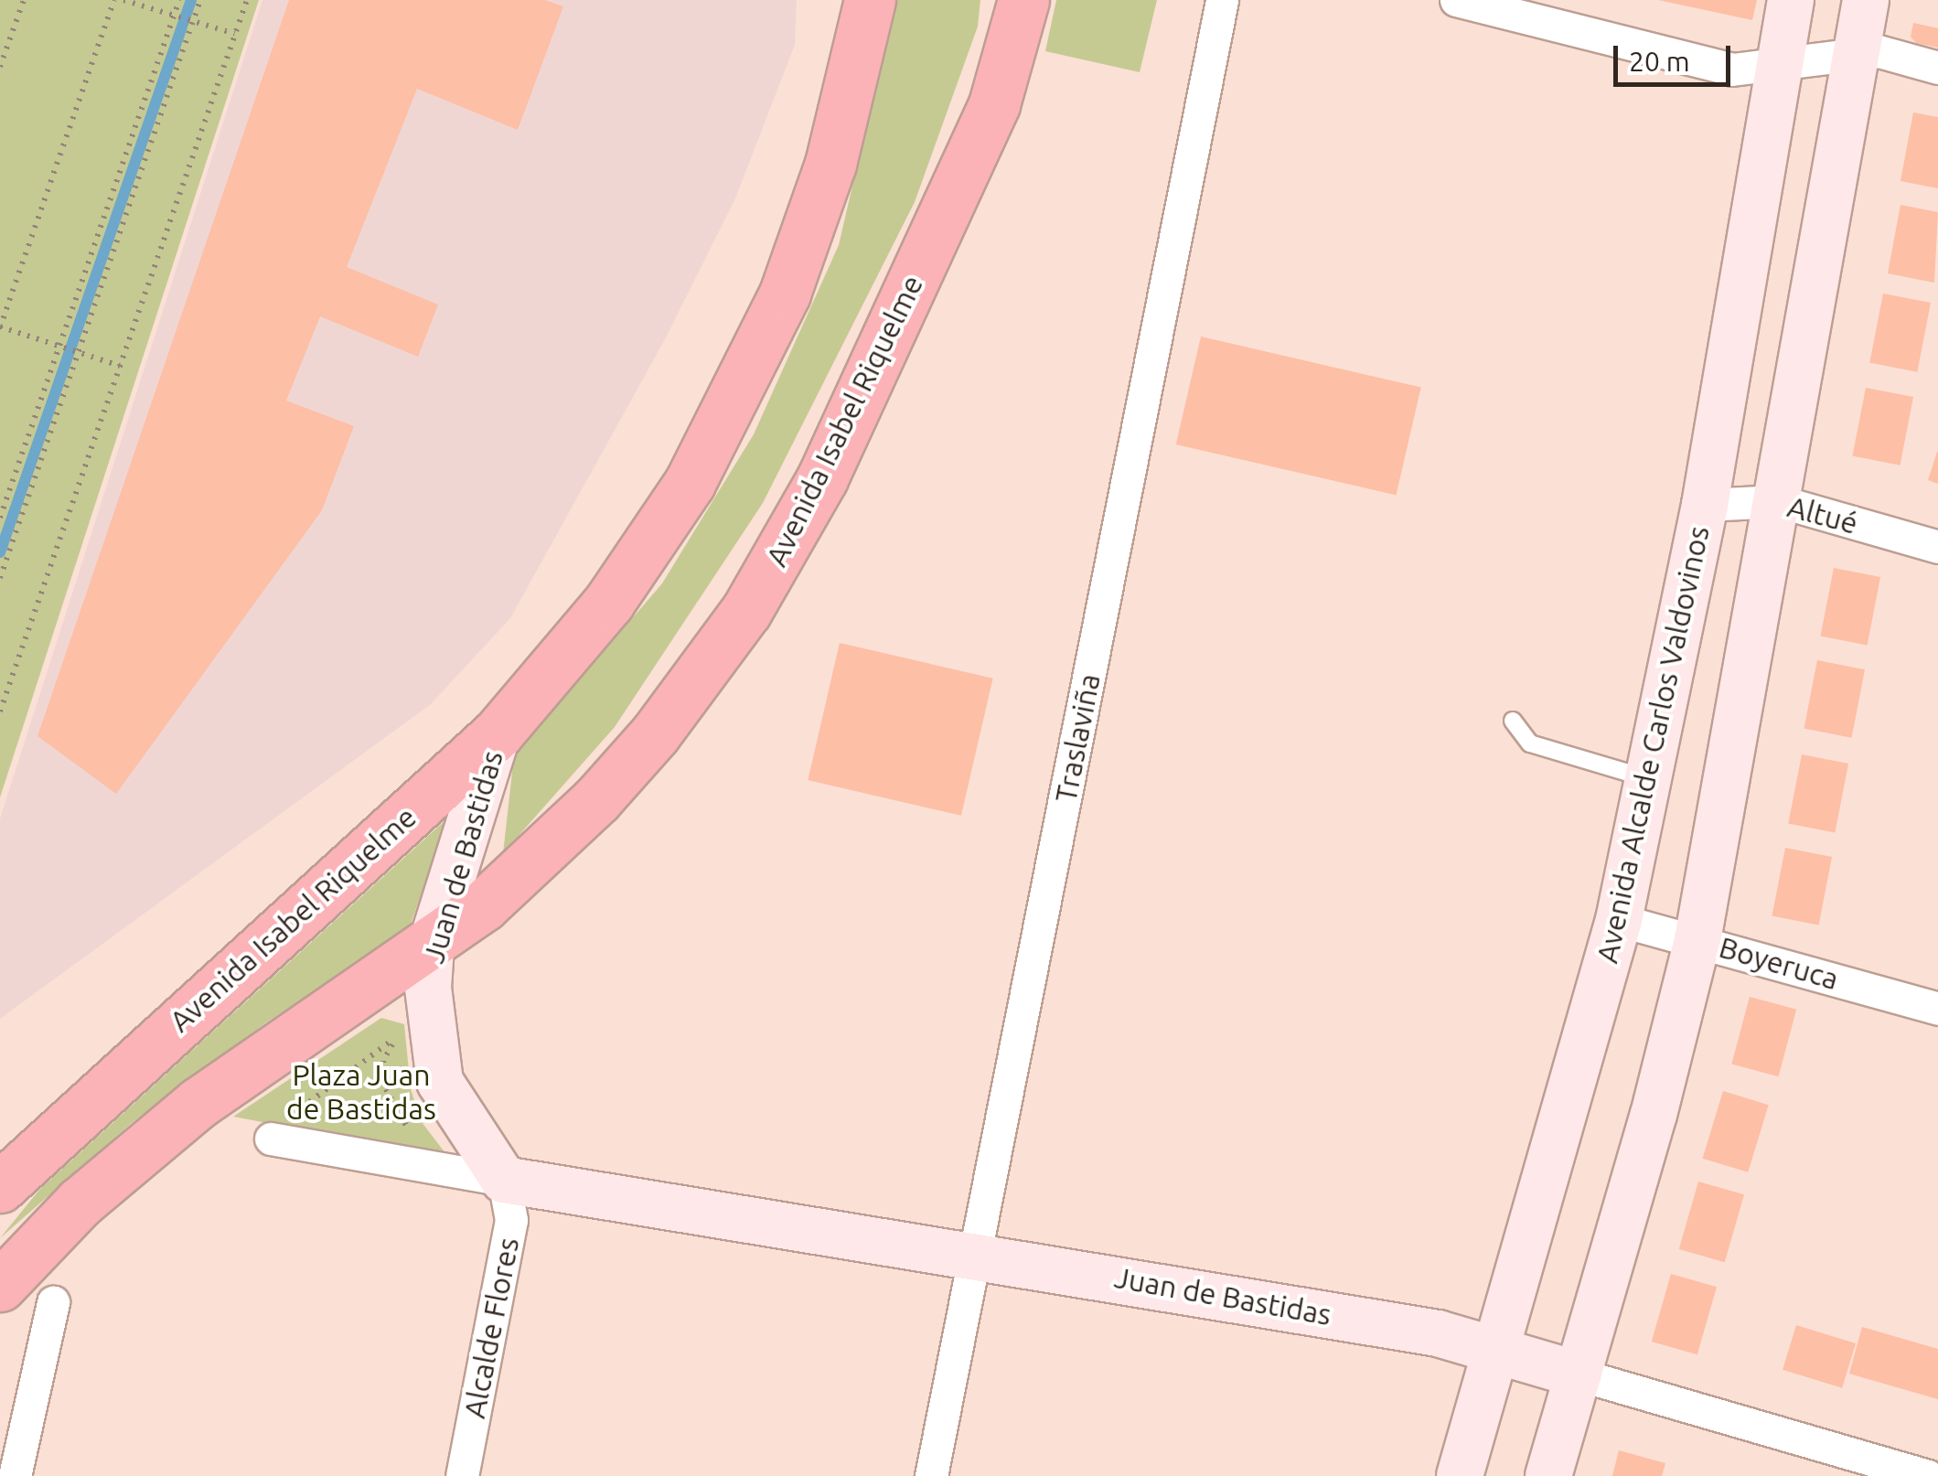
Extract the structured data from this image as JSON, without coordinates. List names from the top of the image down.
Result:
{
  "streets": {
    "highway": ["Avenida Isabel Riquelme"],
    "main road": ["Avenida Alcalde Carlos Valdovinos", "Juan de Bastidas"],
    "street": [
      "Altué",
      "Traslaviña",
      "Boyeruca",
      "Alcalde Flores"
    ]
  },
  "crossings": [
    ["Avenida Isabel Riquelme", "Juan de Bastidas"],
    ["Altué", "Avenida Alcalde Carlos Valdovinos"],
    ["Traslaviña", "Juan de Bastidas"],
    ["Avenida Alcalde Carlos Valdovinos", "Juan de Bastidas"],
    ["Avenida Alcalde Carlos Valdovinos", "Boyeruca"],
    ["Juan de Bastidas", "Alcalde Flores"]
  ],
  "parks": ["Plaza Juan de Bastidas"],
  "scale_bar": "20 m"
}
